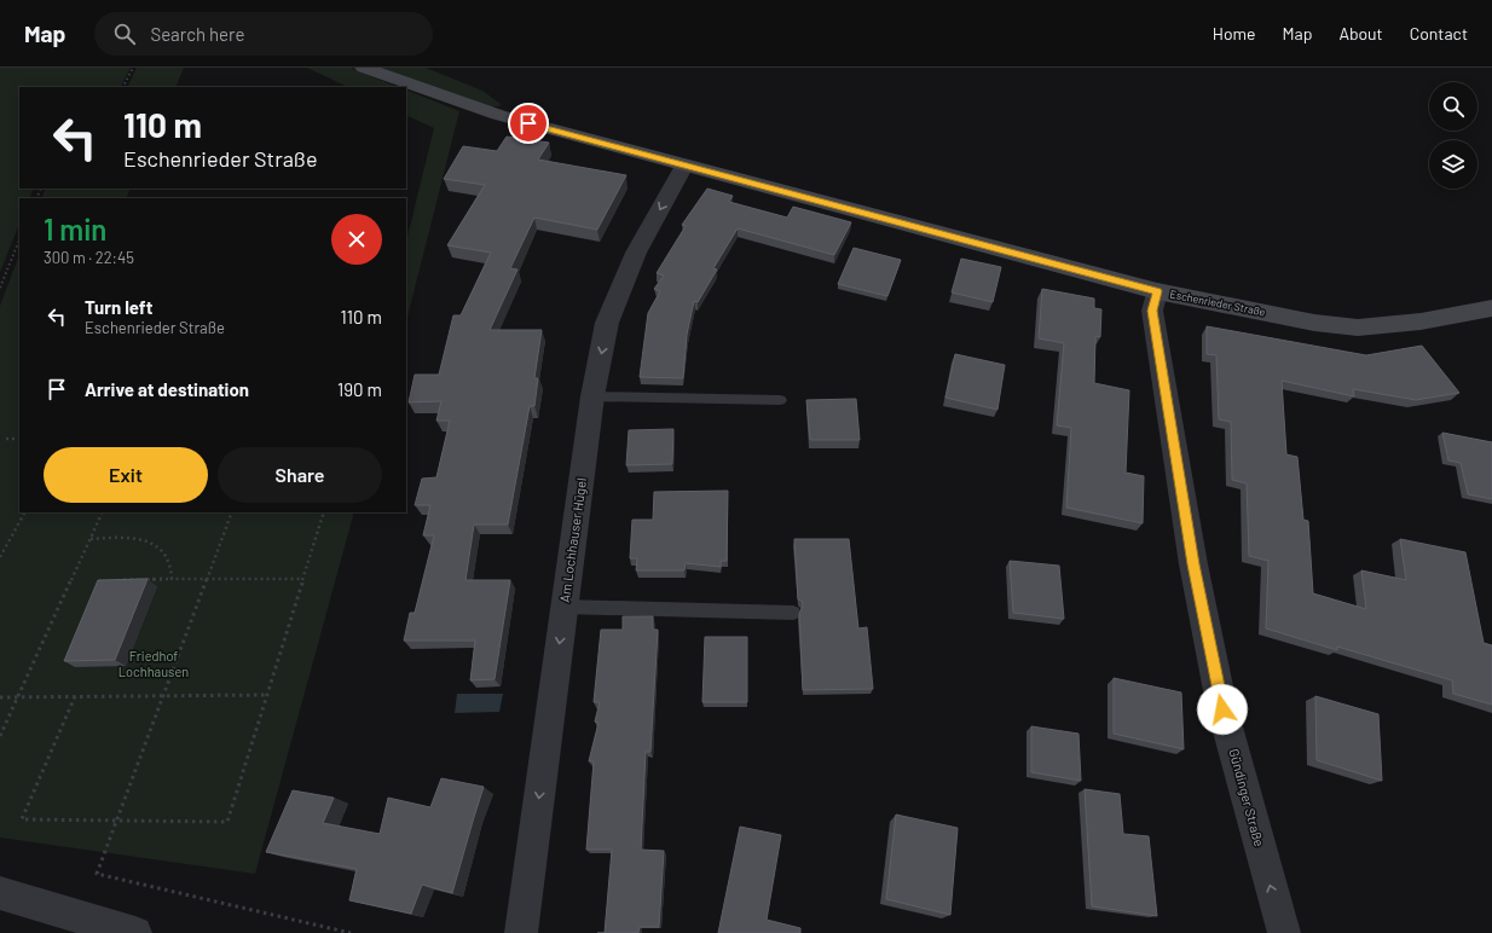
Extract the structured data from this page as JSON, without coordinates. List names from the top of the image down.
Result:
{
  "streets": {
    "street": ["Eschenrieder Straße", "Am Lochhauser Hügel", "Gündinger Straße"]
  },
  "crossings": [
    ["Eschenrieder Straße", "Am Lochhauser Hügel"],
    ["Eschenrieder Straße", "Gündinger Straße"]
  ],
  "one_way": ["Am Lochhauser Hügel", "Gündinger Straße"],
  "parks": ["Friedhof Lochhausen"],
  "page": {
    "header": "Map",
    "search": "Search here",
    "nav": [
      "Home",
      "Map",
      "About",
      "Contact"
    ],
    "turn": ["110 m", "Eschenrieder Straße"],
    "heading": ["1 min", "300 m · 22:45"],
    "list": [
      {
        "name": "Turn left",
        "note": "Eschenrieder Straße",
        "value": "110 m"
      },
      {
        "name": "Arrive at destination",
        "value": "190 m"
      }
    ],
    "buttons": ["Exit", "Share"]
  }
}
